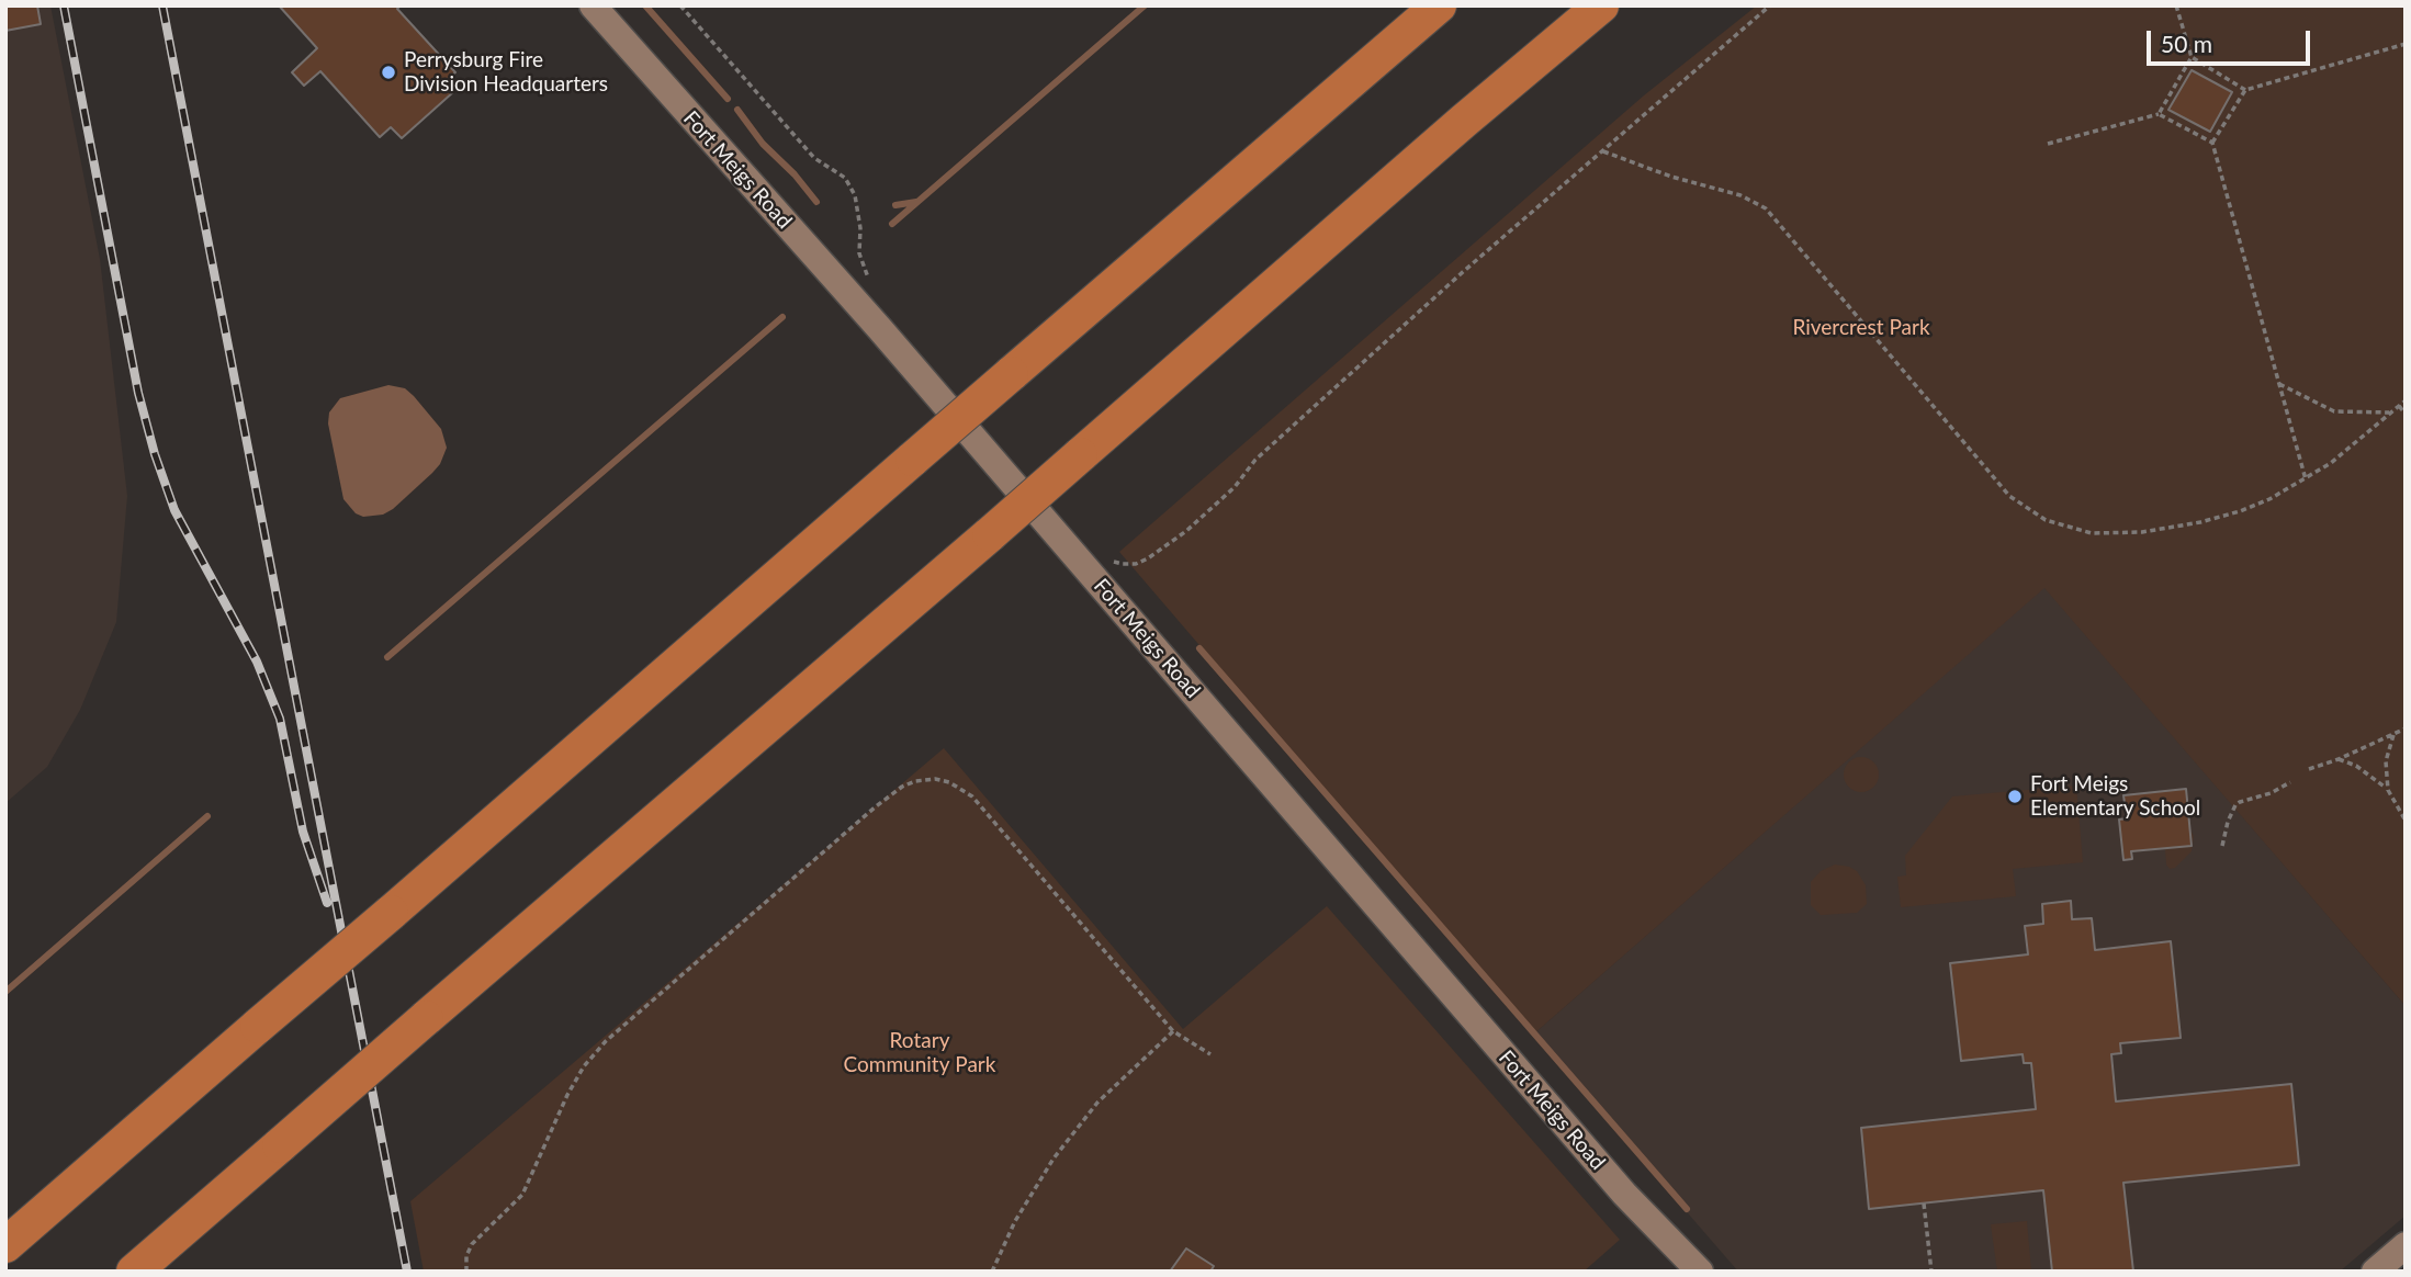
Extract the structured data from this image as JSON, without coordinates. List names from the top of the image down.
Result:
{
  "streets": {
    "street": ["Fort Meigs Road"]
  },
  "parks": ["Rivercrest Park", "Rotary Community Park"],
  "places": ["Perrysburg Fire Division Headquarters", "Fort Meigs Elementary School"],
  "scale_bar": "50 m"
}
